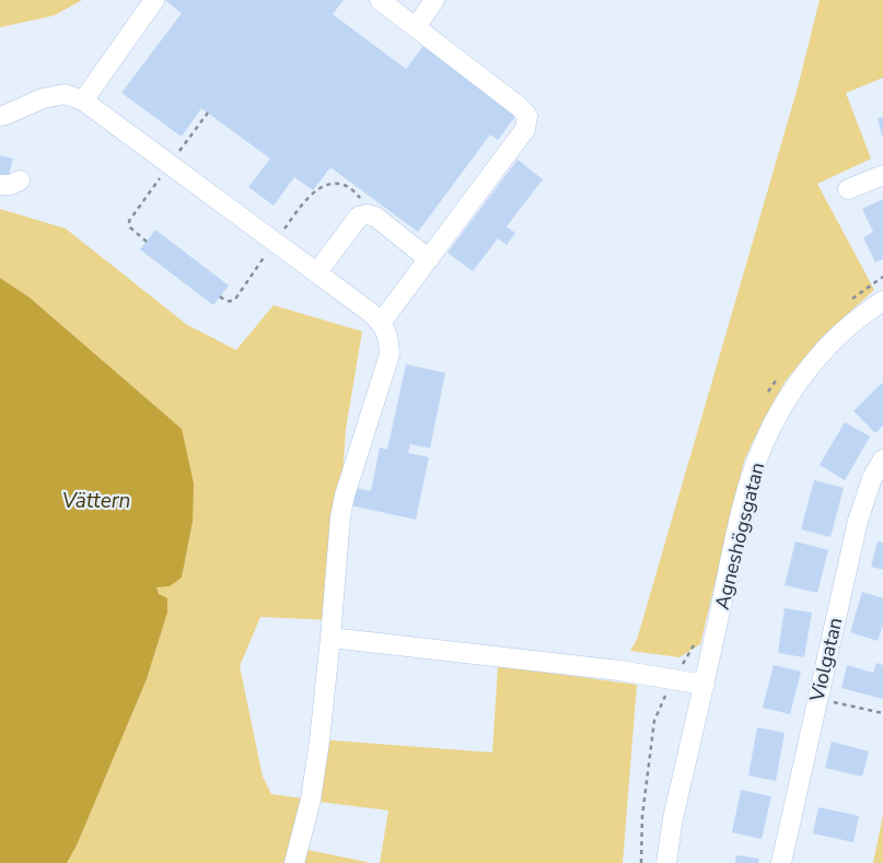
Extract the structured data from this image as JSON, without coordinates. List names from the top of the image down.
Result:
{
  "streets": {
    "street": ["Agneshögsgatan", "Violgatan"]
  },
  "water": ["Vättern"]
}
